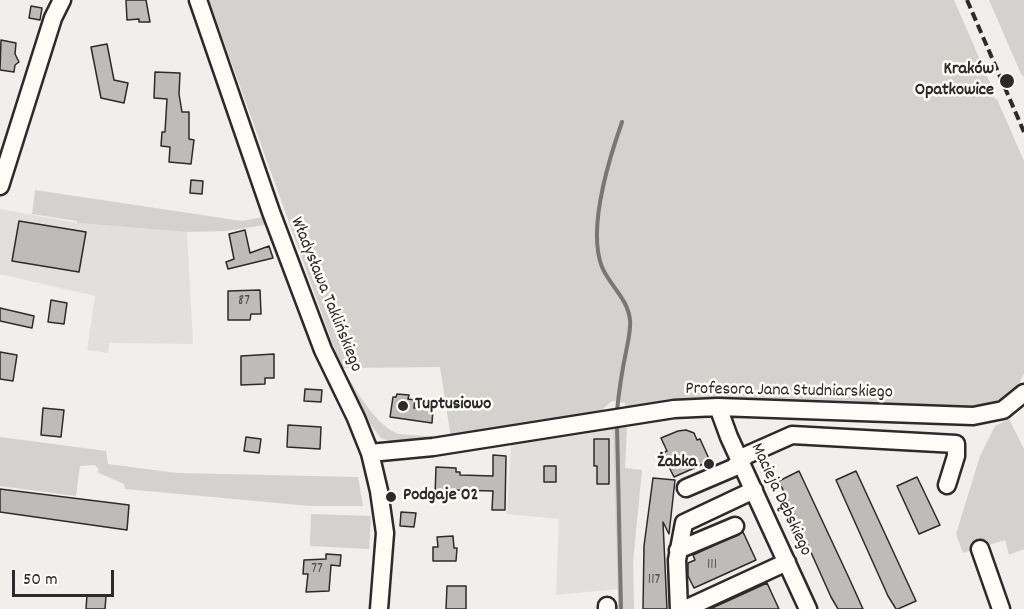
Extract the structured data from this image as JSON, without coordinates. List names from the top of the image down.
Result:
{
  "streets": {
    "street": ["Władysława Taklińskiego", "Profesora Jana Studniarskiego", "Macieja Dębskiego"]
  },
  "crossings": [
    ["Władysława Taklińskiego", "Profesora Jana Studniarskiego"],
    ["Profesora Jana Studniarskiego", "Macieja Dębskiego"]
  ],
  "places": [
    "Kraków Opatkowice",
    "Tuptusiowo",
    "Żabka",
    "Podgaje 02"
  ],
  "house_numbers": [
    "87",
    "111",
    "77",
    "117"
  ],
  "scale_bar": "50 m"
}
